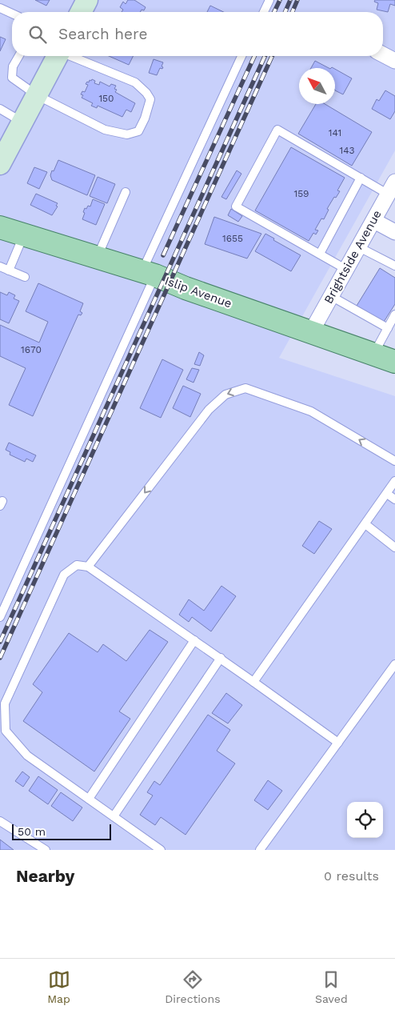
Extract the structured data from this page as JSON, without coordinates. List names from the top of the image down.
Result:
{
  "streets": {
    "main road": ["Islip Avenue"],
    "street": ["Brightside Avenue"]
  },
  "crossings": [
    ["Brightside Avenue", "Islip Avenue"]
  ],
  "house_numbers": [
    "150",
    "141",
    "143",
    "159",
    "1655",
    "1670"
  ],
  "scale_bar": "50 m",
  "north": "top left",
  "page": {
    "search": "Search here",
    "scale": "50 m",
    "heading": ["Nearby", "0 results"],
    "nav": ["Map", "Directions", "Saved"]
  }
}
